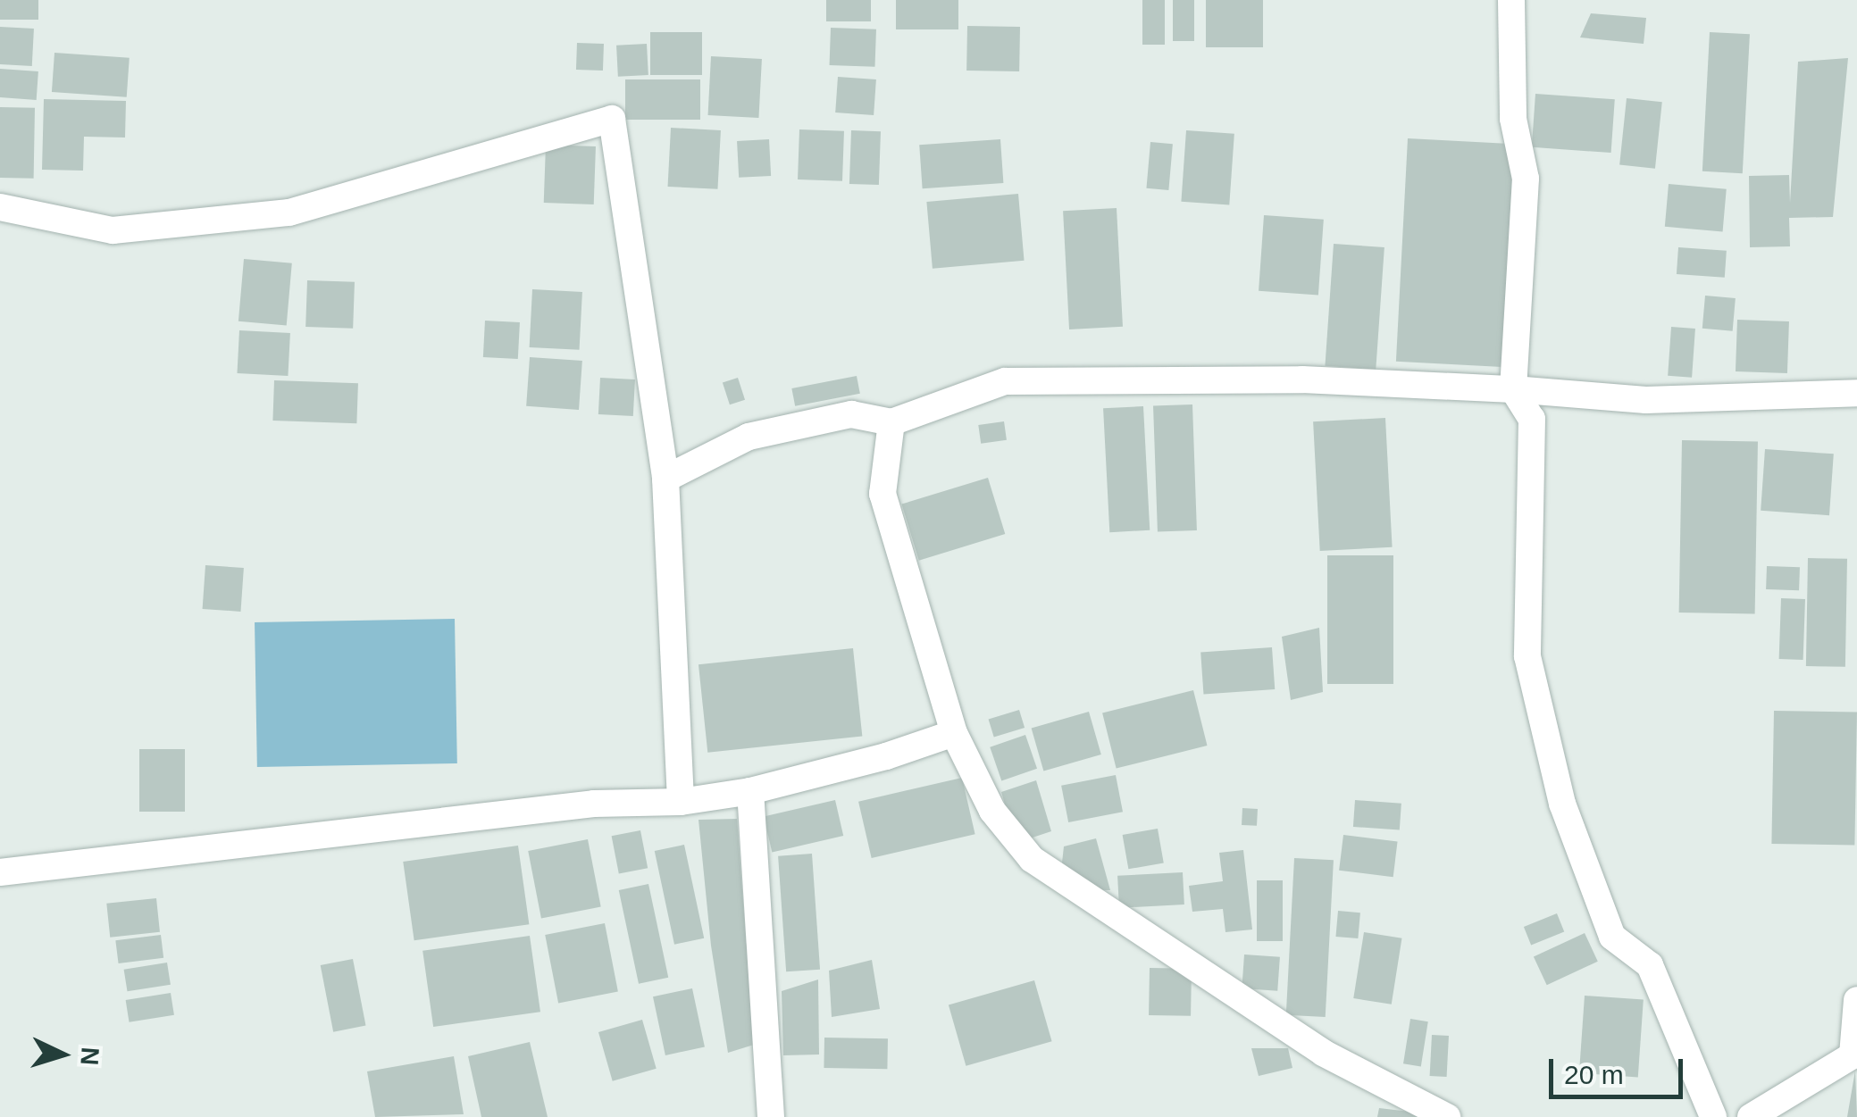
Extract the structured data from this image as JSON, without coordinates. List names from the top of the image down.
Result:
{
  "scale_bar": "20 m",
  "north": "right"
}
